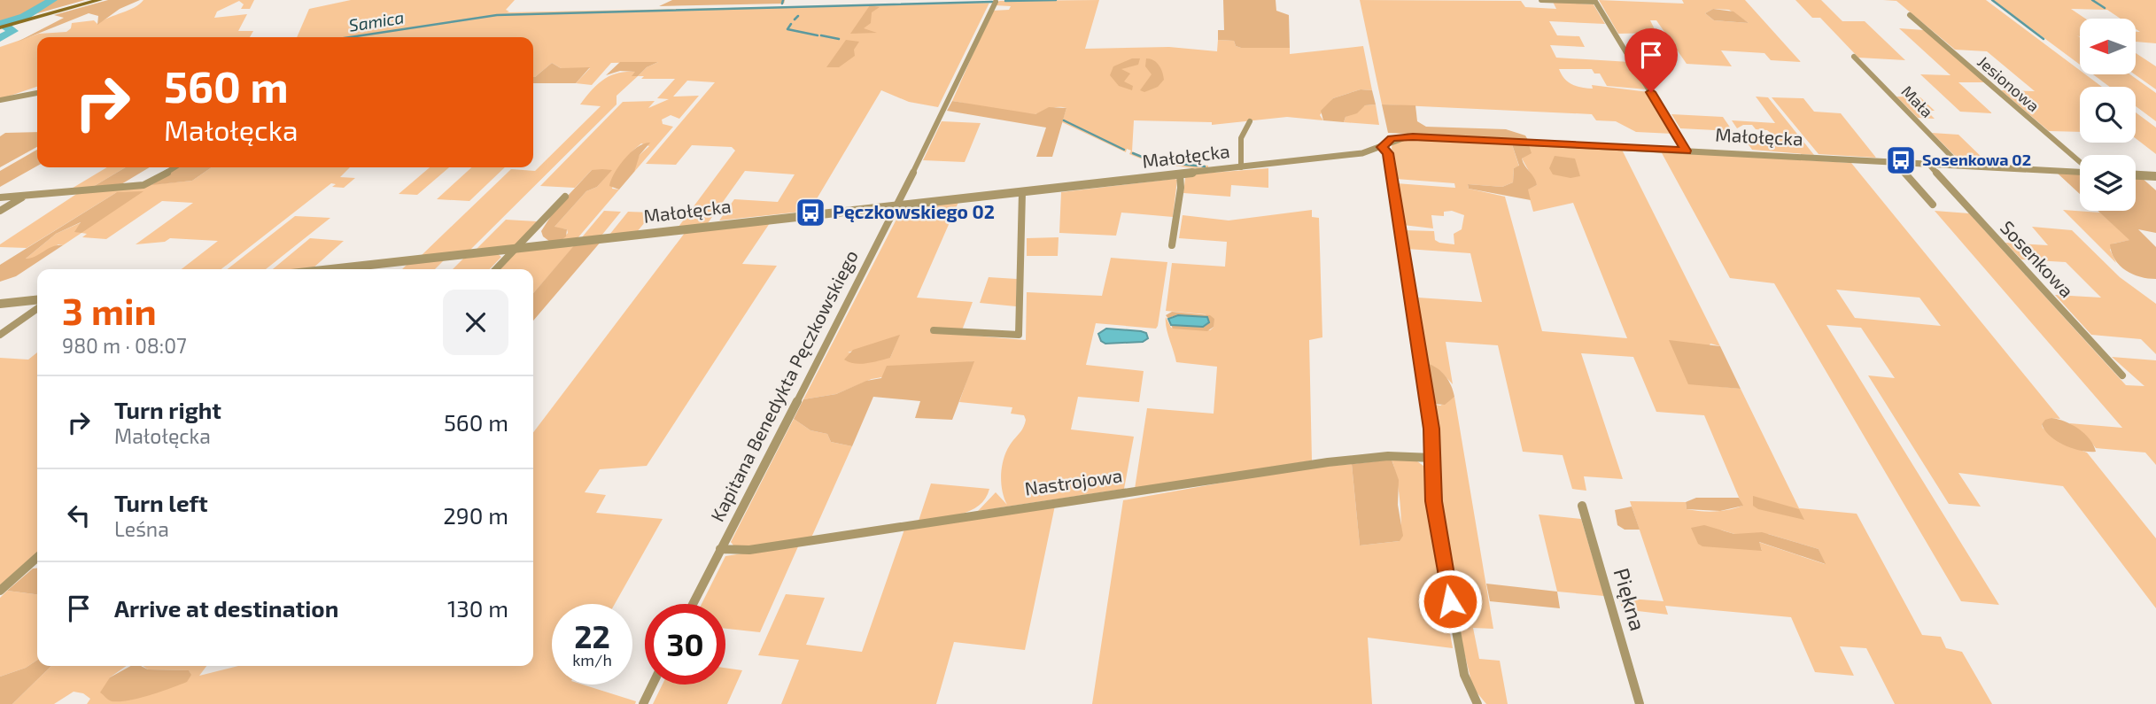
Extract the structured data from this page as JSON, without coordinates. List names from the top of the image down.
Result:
{
  "streets": {
    "street": [
      "Jesionowa",
      "Mała",
      "Małołęcka",
      "Sosenkowa",
      "Kapitana Benedykta Pęczkowskiego",
      "Nastrojowa",
      "Piękna"
    ]
  },
  "crossings": [
    ["Mała", "Małołęcka"],
    ["Małołęcka", "Sosenkowa"],
    ["Małołęcka", "Kapitana Benedykta Pęczkowskiego"],
    ["Kapitana Benedykta Pęczkowskiego", "Nastrojowa"]
  ],
  "water": ["Samica"],
  "places": {
    "bus stop": ["Sosenkowa 02", "Pęczkowskiego 02"]
  },
  "north": "left",
  "page": {
    "turn": ["560 m", "Małołęcka"],
    "heading": ["3 min", "980 m · 08:07"],
    "list": [
      {
        "name": "Turn right",
        "note": "Małołęcka",
        "value": "560 m"
      },
      {
        "name": "Turn left",
        "note": "Leśna",
        "value": "290 m"
      },
      {
        "name": "Arrive at destination",
        "value": "130 m"
      }
    ],
    "speed": "22 km/h",
    "limit": "30"
  }
}
